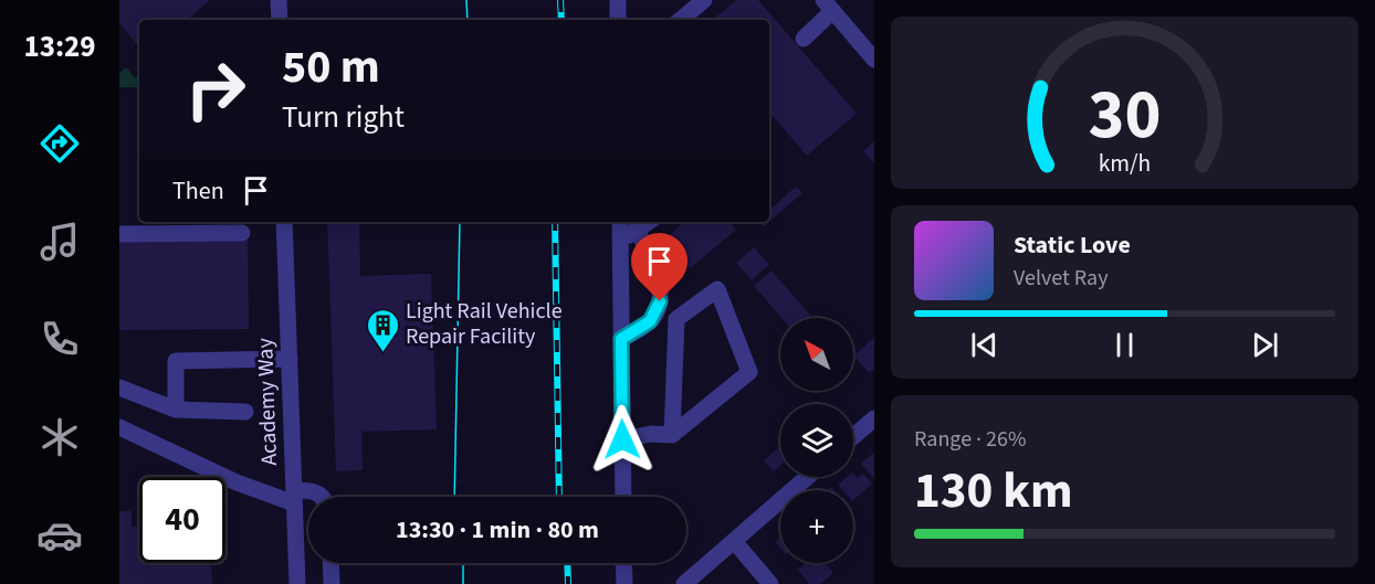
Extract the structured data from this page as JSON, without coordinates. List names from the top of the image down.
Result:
{
  "streets": {
    "street": ["Academy Way"]
  },
  "places": {
    "building": ["Light Rail Vehicle Repair Facility"]
  },
  "north": "top left",
  "page": {
    "tabs": "13:29",
    "turn": ["50 m", "Turn right"],
    "then": "Then",
    "song": ["Static Love", "Velvet Ray"],
    "map_buttons": "+",
    "tile": ["Range · 26%", "130 km"],
    "limit": "40",
    "trip": "13:30 · 1 min · 80 m",
    "gauge": ["30", "km/h"]
  }
}
